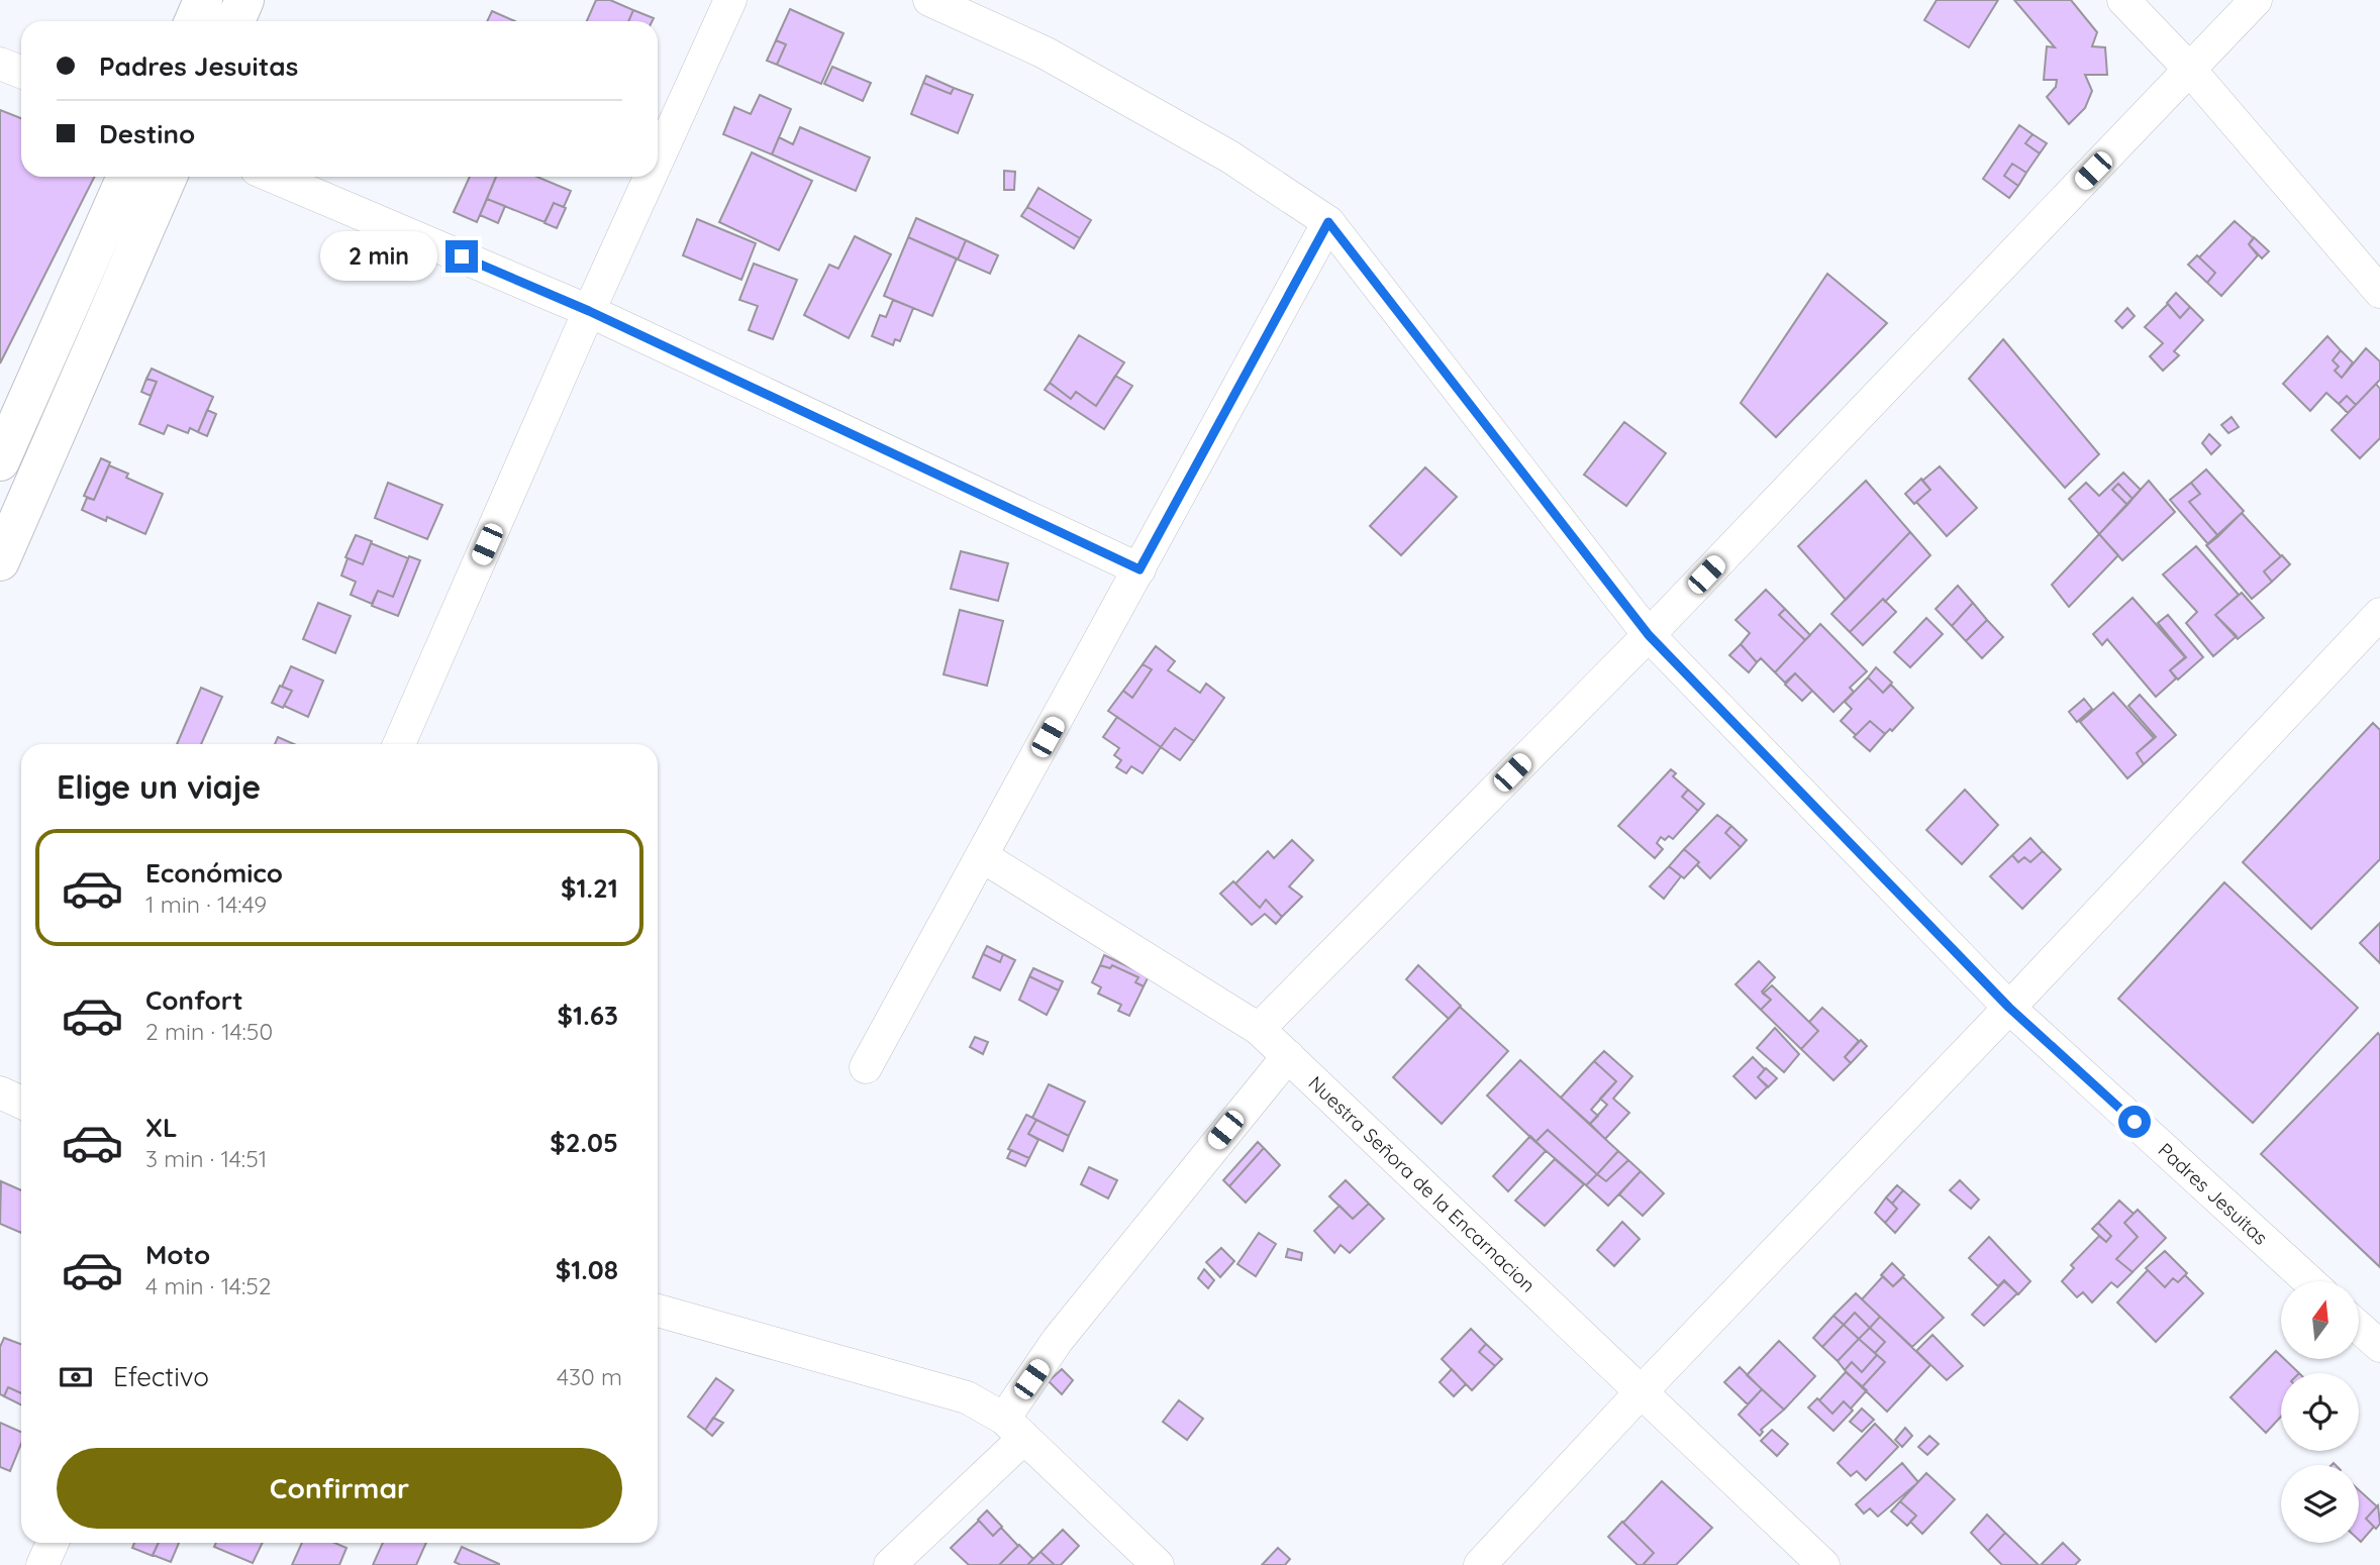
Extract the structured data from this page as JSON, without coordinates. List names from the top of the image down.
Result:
{
  "streets": {
    "street": ["Nuestra Señora de la Encarnacion", "Padres Jesuitas"]
  },
  "north": "top",
  "page": {
    "banner": ["Padres Jesuitas", "Destino"],
    "bubble": "2 min",
    "heading": "Elige un viaje",
    "list": [
      {
        "name": "Económico",
        "note": "1 min · 14:49",
        "value": "$1.21"
      },
      {
        "name": "Confort",
        "note": "2 min · 14:50",
        "value": "$1.63"
      },
      {
        "name": "XL",
        "note": "3 min · 14:51",
        "value": "$2.05"
      },
      {
        "name": "Moto",
        "note": "4 min · 14:52",
        "value": "$1.08"
      }
    ],
    "pay": ["Efectivo", "430 m"],
    "buttons": "Confirmar"
  }
}
